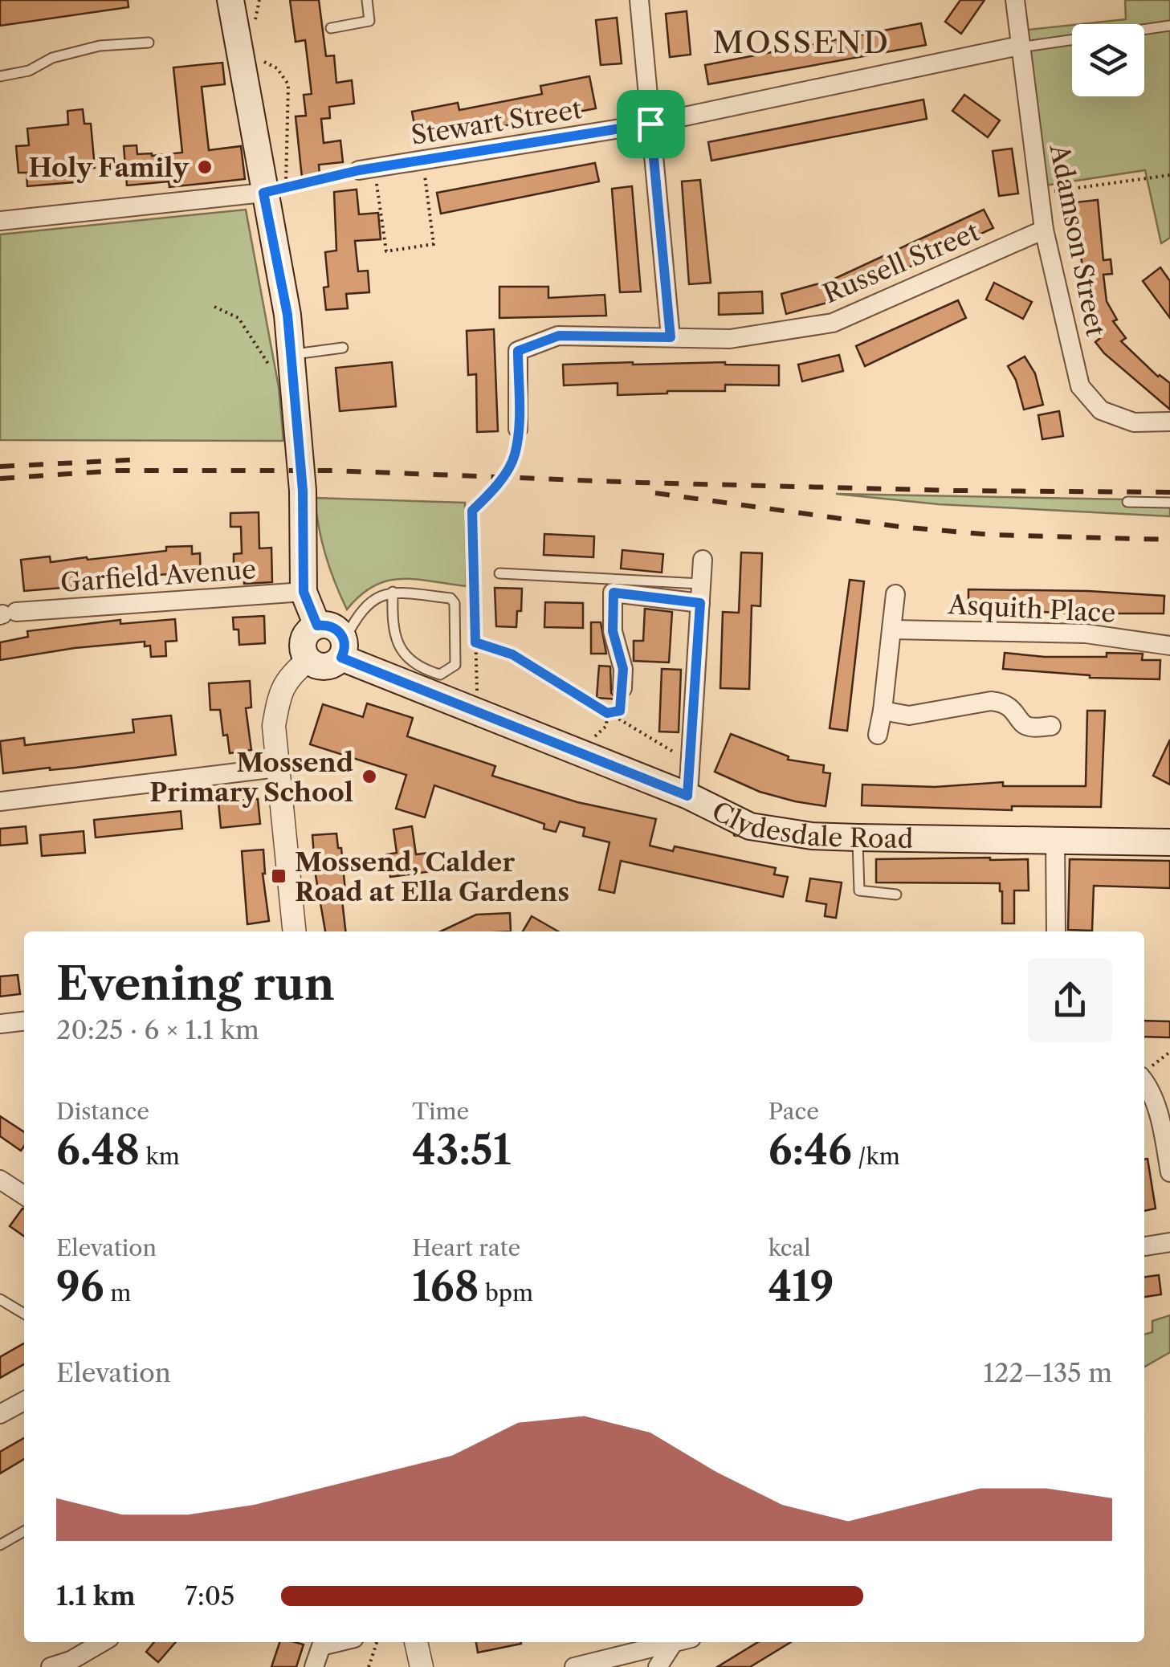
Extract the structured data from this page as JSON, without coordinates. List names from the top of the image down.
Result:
{
  "streets": {
    "main road": ["Clydesdale Road"],
    "street": [
      "Stewart Street",
      "Adamson Street",
      "Russell Street",
      "Garfield Avenue",
      "Asquith Place"
    ]
  },
  "crossings": [
    ["Stewart Street", "Adamson Street"],
    ["Adamson Street", "Russell Street"]
  ],
  "districts": ["MOSSEND"],
  "places": {
    "other": ["Holy Family", "Mossend Primary School"],
    "transit": ["Mossend, Calder Road at Ella Gardens"]
  },
  "page": {
    "heading": ["Evening run", "20:25 · 6 × 1.1 km"],
    "stats": [
      ["Distance", "6.48 km"],
      ["Time", "43:51"],
      ["Pace", "6:46 /km"],
      ["Elevation", "96 m"],
      ["Heart rate", "168 bpm"],
      ["kcal", "419"]
    ],
    "chart": ["Elevation", "122–135 m"],
    "list": [
      {
        "name": "1.1 km",
        "note": "7:05"
      }
    ]
  }
}
